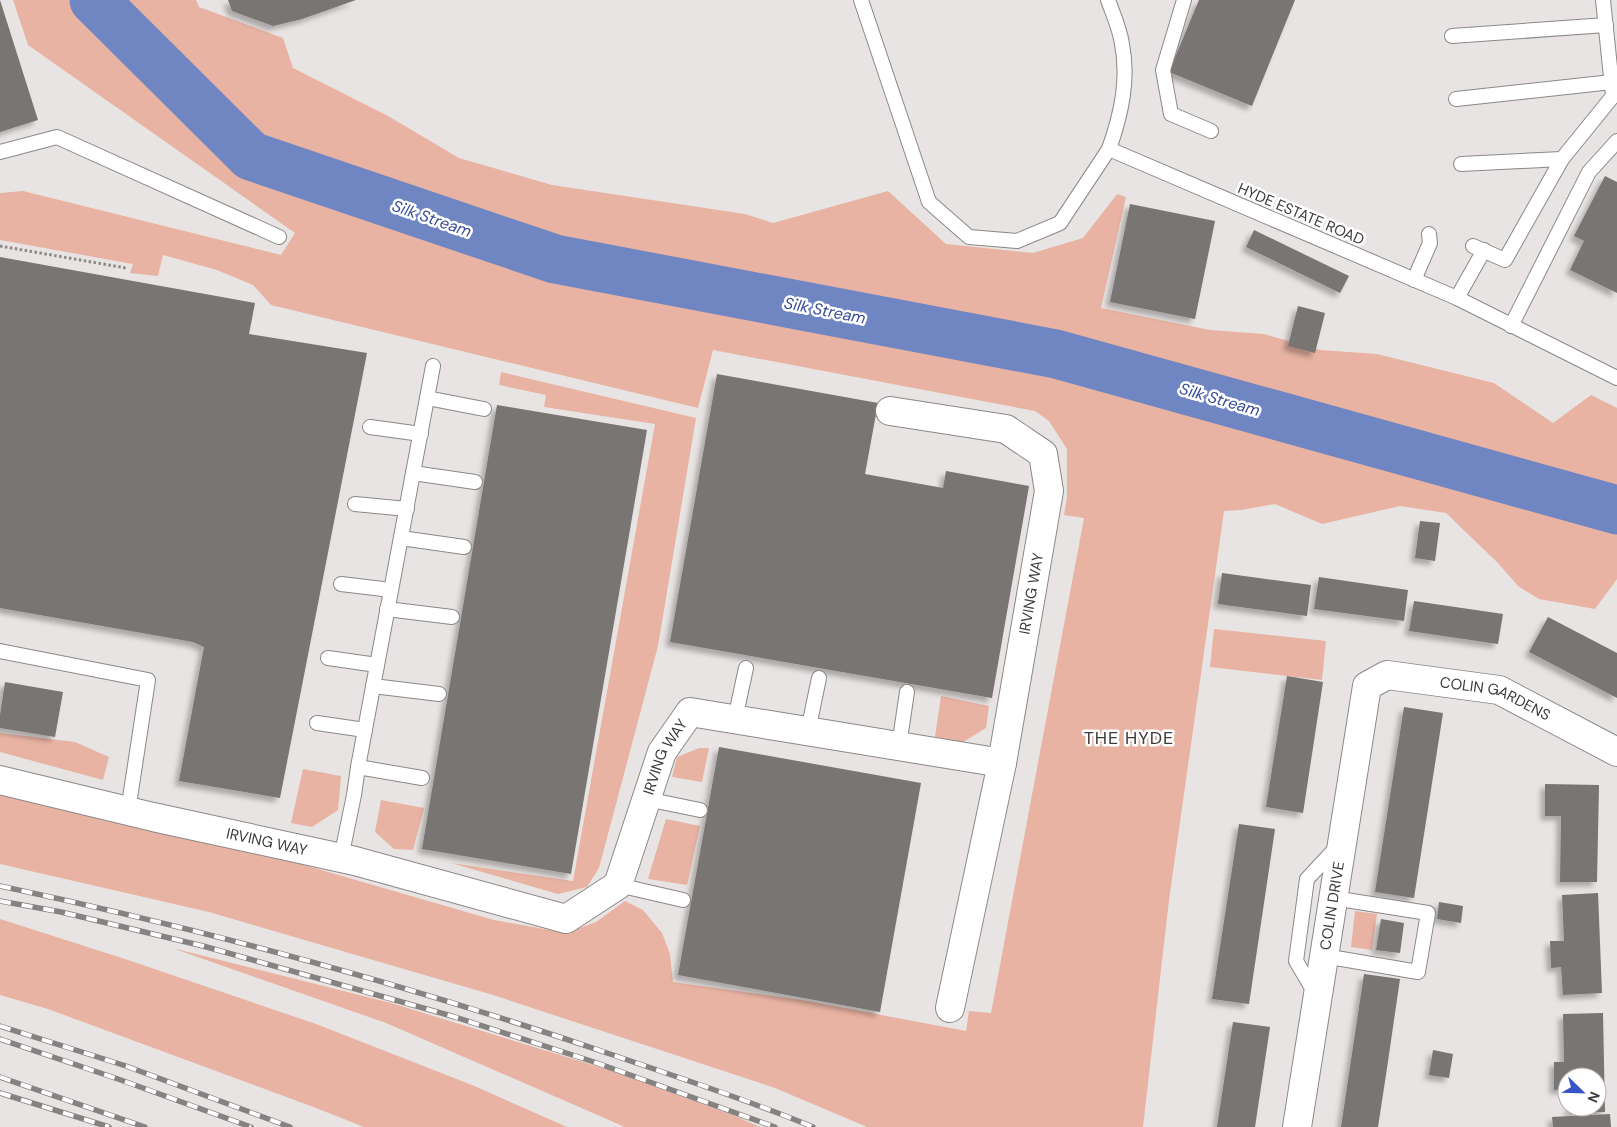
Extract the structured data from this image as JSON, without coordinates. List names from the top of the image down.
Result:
{
  "streets": {
    "street": ["IRVING WAY", "COLIN GARDENS", "COLIN DRIVE"],
    "lane": ["HYDE ESTATE ROAD"]
  },
  "crossings": [
    ["COLIN GARDENS", "COLIN DRIVE"]
  ],
  "districts": ["THE HYDE"],
  "water": ["Silk Stream"],
  "north": "bottom right"
}
